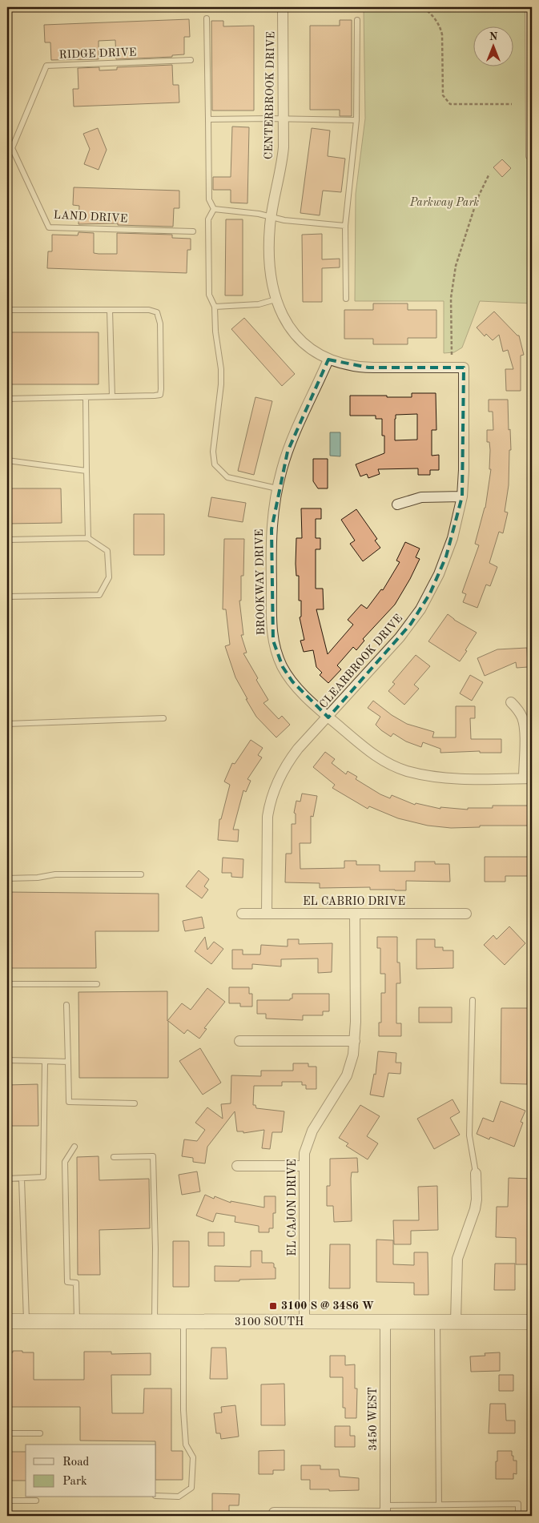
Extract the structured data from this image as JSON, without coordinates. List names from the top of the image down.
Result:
{
  "streets": {
    "main road": ["3100 SOUTH"],
    "street": [
      "CENTERBROOK DRIVE",
      "BROOKWAY DRIVE",
      "CLEARBROOK DRIVE",
      "EL CABRIO DRIVE",
      "EL CAJON DRIVE",
      "3450 WEST"
    ],
    "lane": ["RIDGE DRIVE", "LAND DRIVE"]
  },
  "crossings": [
    ["RIDGE DRIVE", "LAND DRIVE"],
    ["CENTERBROOK DRIVE", "BROOKWAY DRIVE"],
    ["CENTERBROOK DRIVE", "CLEARBROOK DRIVE"],
    ["BROOKWAY DRIVE", "CLEARBROOK DRIVE"],
    ["CLEARBROOK DRIVE", "EL CABRIO DRIVE"],
    ["EL CABRIO DRIVE", "EL CAJON DRIVE"],
    ["EL CAJON DRIVE", "3100 SOUTH"],
    ["3100 SOUTH", "3450 WEST"]
  ],
  "parks": ["Parkway Park"],
  "places": {
    "transit": ["3100 S @ 3486 W"]
  },
  "legend": ["Road", "Park"],
  "north": "top"
}
